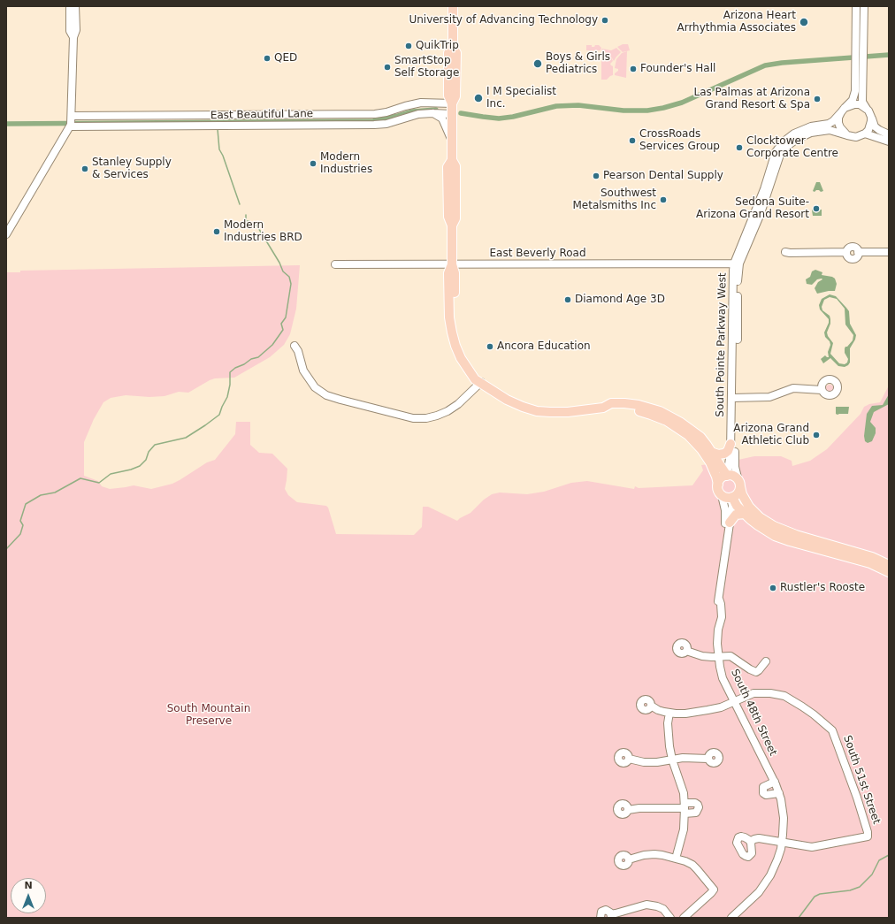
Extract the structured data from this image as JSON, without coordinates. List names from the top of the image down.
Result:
{
  "streets": {
    "street": [
      "East Beautiful Lane",
      "East Beverly Road",
      "South Pointe Parkway West",
      "South 48th Street",
      "South 51st Street"
    ]
  },
  "crossings": [
    ["East Beverly Road", "South Pointe Parkway West"],
    ["South Pointe Parkway West", "South 48th Street"],
    ["South 48th Street", "South 51st Street"]
  ],
  "parks": ["South Mountain Preserve"],
  "places": [
    "University of Advancing Technology",
    "Arizona Heart Arrhythmia Associates",
    "QuikTrip",
    "QED",
    "Boys & Girls Pediatrics",
    "SmartStop Self Storage",
    "Founder's Hall",
    "I M Specialist Inc.",
    "Las Palmas at Arizona Grand Resort & Spa",
    "CrossRoads Services Group",
    "Clocktower Corporate Centre",
    "Modern Industries",
    "Stanley Supply & Services",
    "Pearson Dental Supply",
    "Southwest Metalsmiths Inc",
    "Sedona Suite- Arizona Grand Resort",
    "Modern Industries BRD",
    "Diamond Age 3D",
    "Ancora Education",
    "Arizona Grand Athletic Club",
    "Rustler's Rooste"
  ],
  "north": "top"
}
